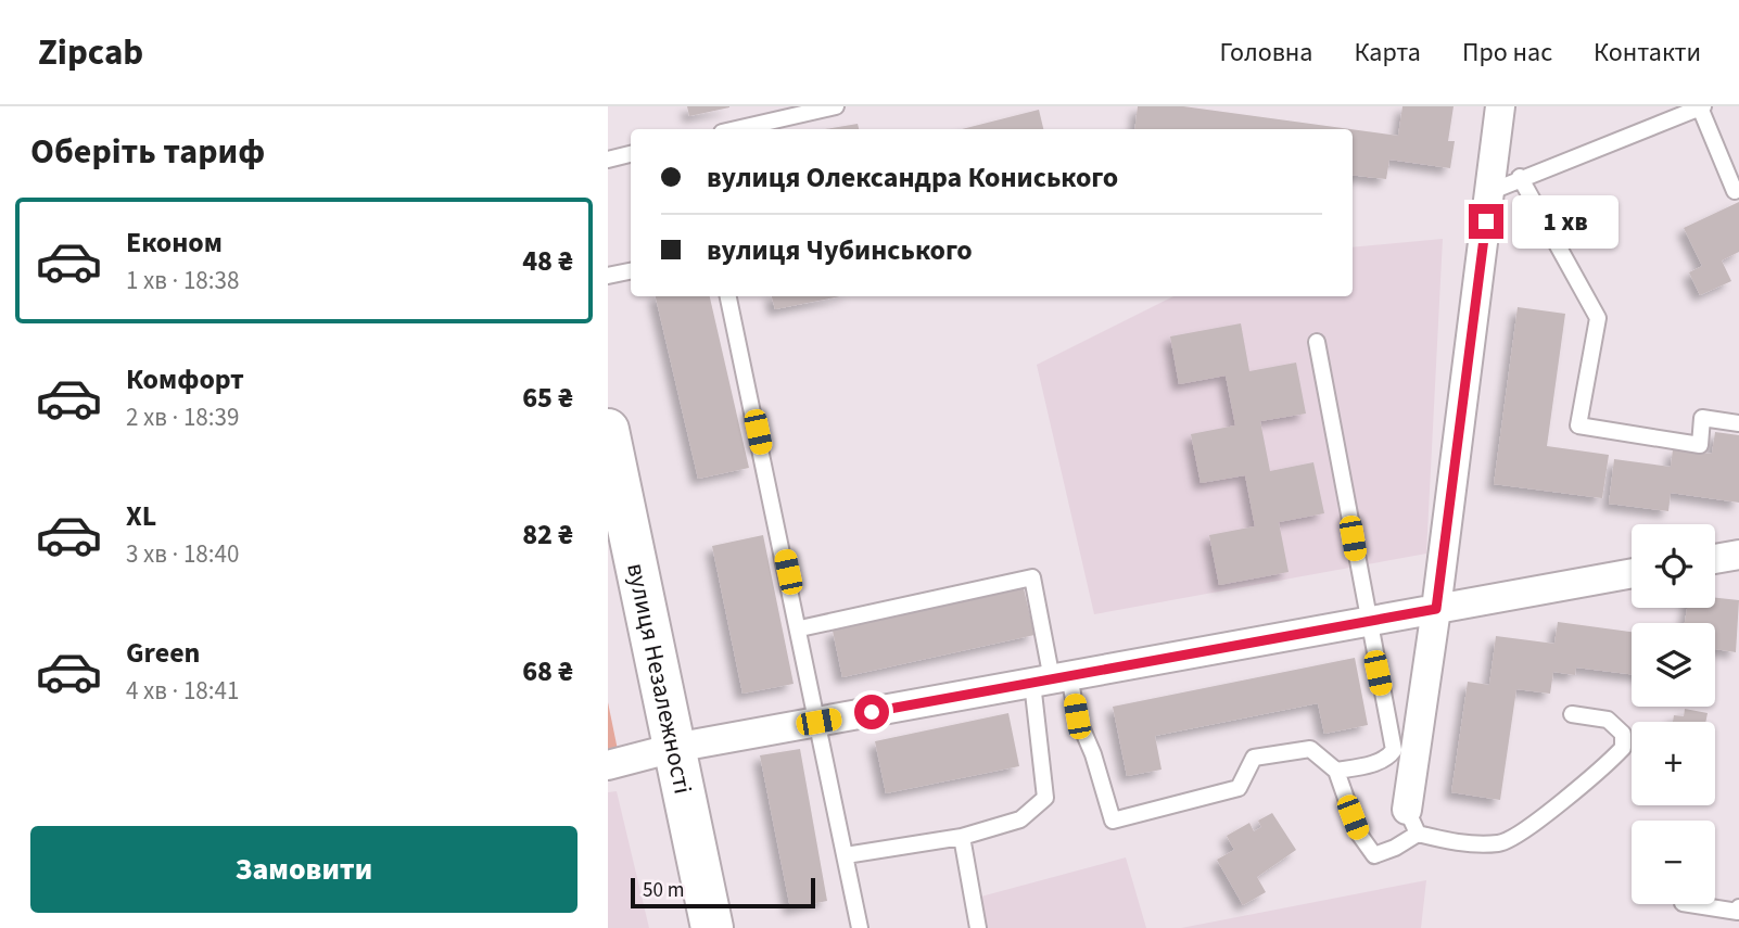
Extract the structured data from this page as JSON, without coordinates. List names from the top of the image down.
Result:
{
  "streets": {
    "main road": ["вулиця Незалежності"]
  },
  "scale_bar": "50 m",
  "page": {
    "header": "Zipcab",
    "nav": [
      "Головна",
      "Карта",
      "Про нас",
      "Контакти"
    ],
    "heading": "Оберіть тариф",
    "banner": ["вулиця Олександра Кониського", "вулиця Чубинського"],
    "bubble": "1 хв",
    "list": [
      {
        "name": "Економ",
        "note": "1 хв · 18:38",
        "value": "48 ₴"
      },
      {
        "name": "Комфорт",
        "note": "2 хв · 18:39",
        "value": "65 ₴"
      },
      {
        "name": "XL",
        "note": "3 хв · 18:40",
        "value": "82 ₴"
      },
      {
        "name": "Green",
        "note": "4 хв · 18:41",
        "value": "68 ₴"
      }
    ],
    "map_buttons": ["+", "−"],
    "buttons": "Замовити",
    "scale": "50 m"
  }
}
